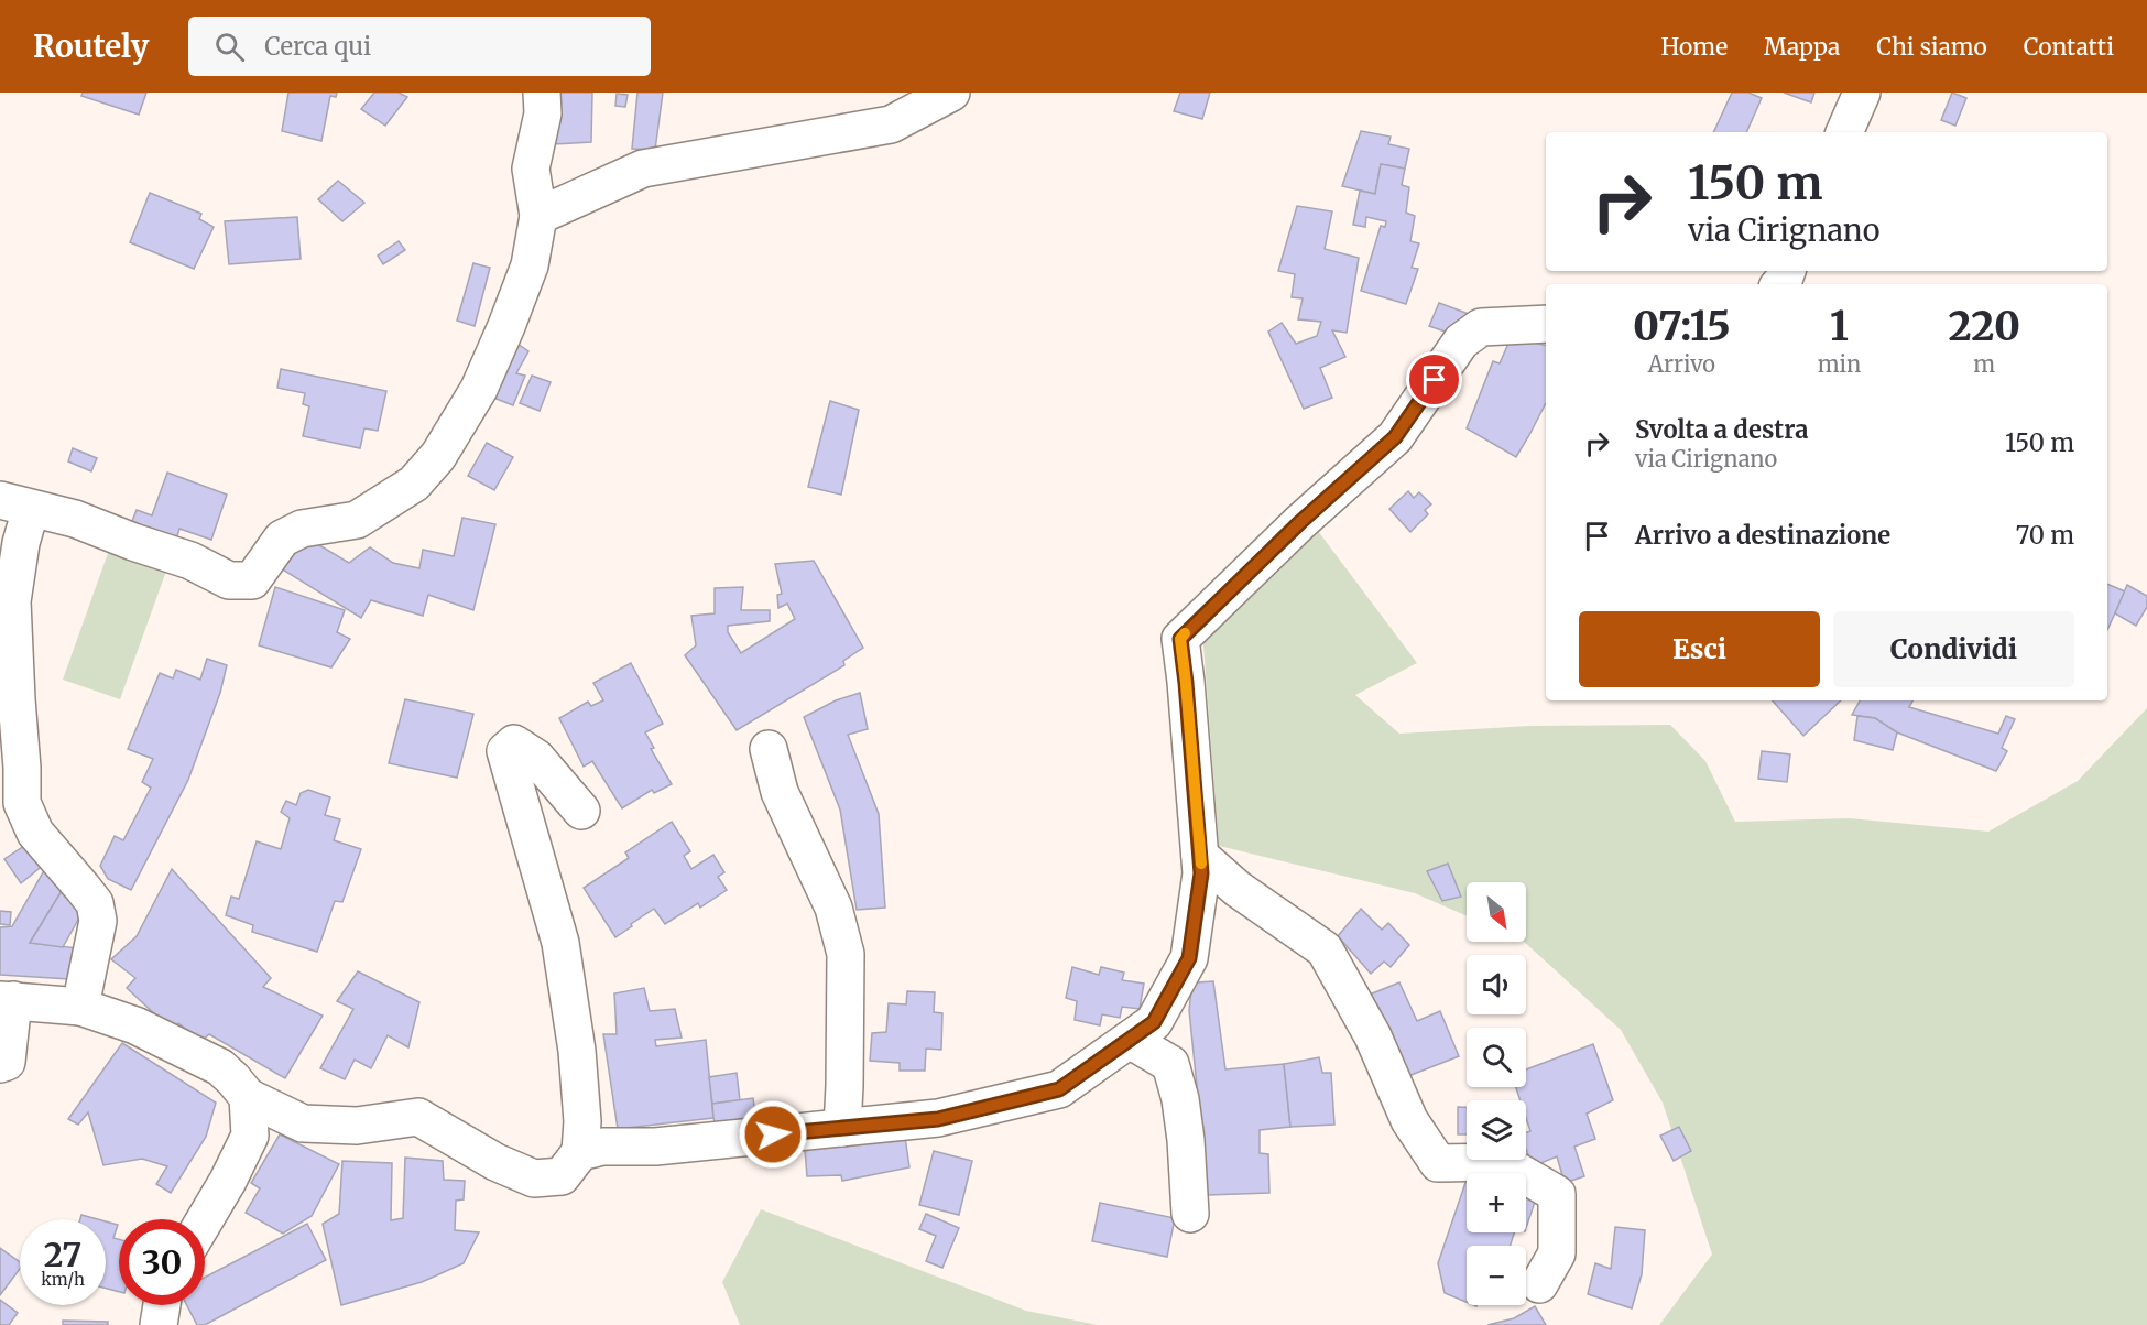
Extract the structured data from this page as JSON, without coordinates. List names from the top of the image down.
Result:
{
  "north": "bottom right",
  "page": {
    "header": "Routely",
    "search": "Cerca qui",
    "nav": [
      "Home",
      "Mappa",
      "Chi siamo",
      "Contatti"
    ],
    "turn": ["150 m", "via Cirignano"],
    "eta": [
      "07:15",
      "Arrivo",
      "1",
      "min",
      "220",
      "m"
    ],
    "list": [
      {
        "name": "Svolta a destra",
        "note": "via Cirignano",
        "value": "150 m"
      },
      {
        "name": "Arrivo a destinazione",
        "value": "70 m"
      }
    ],
    "buttons": ["Esci", "Condividi"],
    "map_buttons": ["+", "−"],
    "speed": "27 km/h",
    "limit": "30"
  }
}
